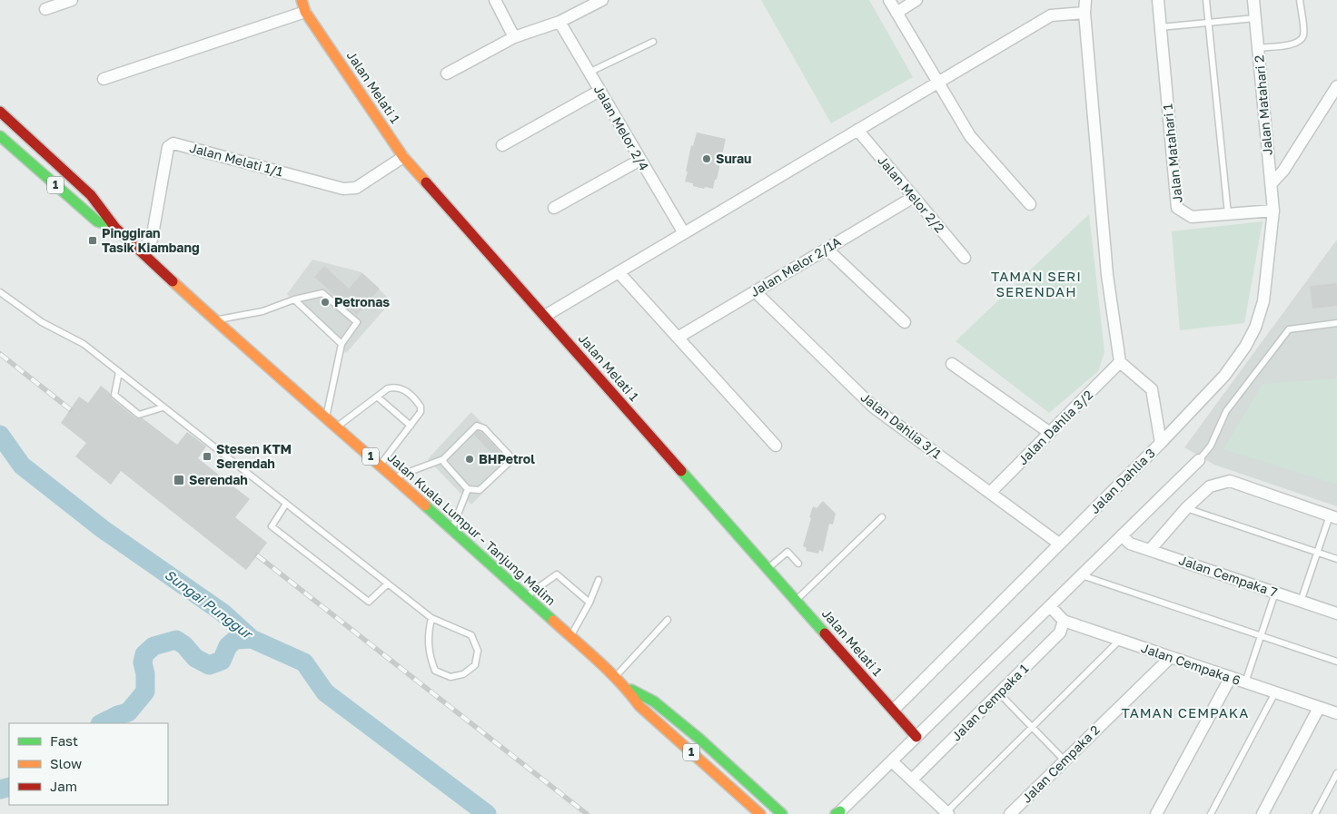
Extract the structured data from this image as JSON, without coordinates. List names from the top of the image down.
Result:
{
  "streets": {
    "main road": ["Jalan Melati 1", "1", "Jalan Kuala Lumpur - Tanjung Malim"],
    "street": [
      "Jalan Matahari 2",
      "Jalan Melor 2/4",
      "Jalan Matahari 1",
      "Jalan Melati 1/1",
      "Jalan Melor 2/2",
      "Jalan Melor 2/1A",
      "Jalan Dahlia 3/1",
      "Jalan Dahlia 3/2",
      "Jalan Dahlia 3",
      "Jalan Cempaka 7",
      "Jalan Cempaka 6",
      "Jalan Cempaka 1",
      "Jalan Cempaka 2"
    ]
  },
  "crossings": [
    ["Jalan Melati 1", "Jalan Melati 1/1"],
    ["Jalan Melati 1", "Jalan Dahlia 3"],
    ["Jalan Matahari 2", "Jalan Matahari 1"],
    ["Jalan Matahari 2", "Jalan Dahlia 3"],
    ["Jalan Matahari 1", "Jalan Dahlia 3"],
    ["Jalan Melati 1/1", "Jalan Kuala Lumpur - Tanjung Malim"],
    ["Jalan Melor 2/2", "Jalan Melor 2/1A"],
    ["Jalan Melor 2/1A", "Jalan Dahlia 3/1"],
    ["Jalan Dahlia 3/1", "Jalan Dahlia 3/2"],
    ["Jalan Dahlia 3/1", "Jalan Dahlia 3"],
    ["Jalan Cempaka 6", "Jalan Cempaka 1"],
    ["Jalan Cempaka 6", "Jalan Cempaka 2"]
  ],
  "districts": ["TAMAN SERI SERENDAH", "TAMAN CEMPAKA"],
  "water": ["Sungai Punggur"],
  "places": {
    "other": ["Surau", "Petronas", "BHPetrol"],
    "transit": ["Pinggiran Tasik Kiambang", "Stesen KTM Serendah", "Serendah"]
  },
  "legend": ["Fast", "Slow", "Jam"]
}
